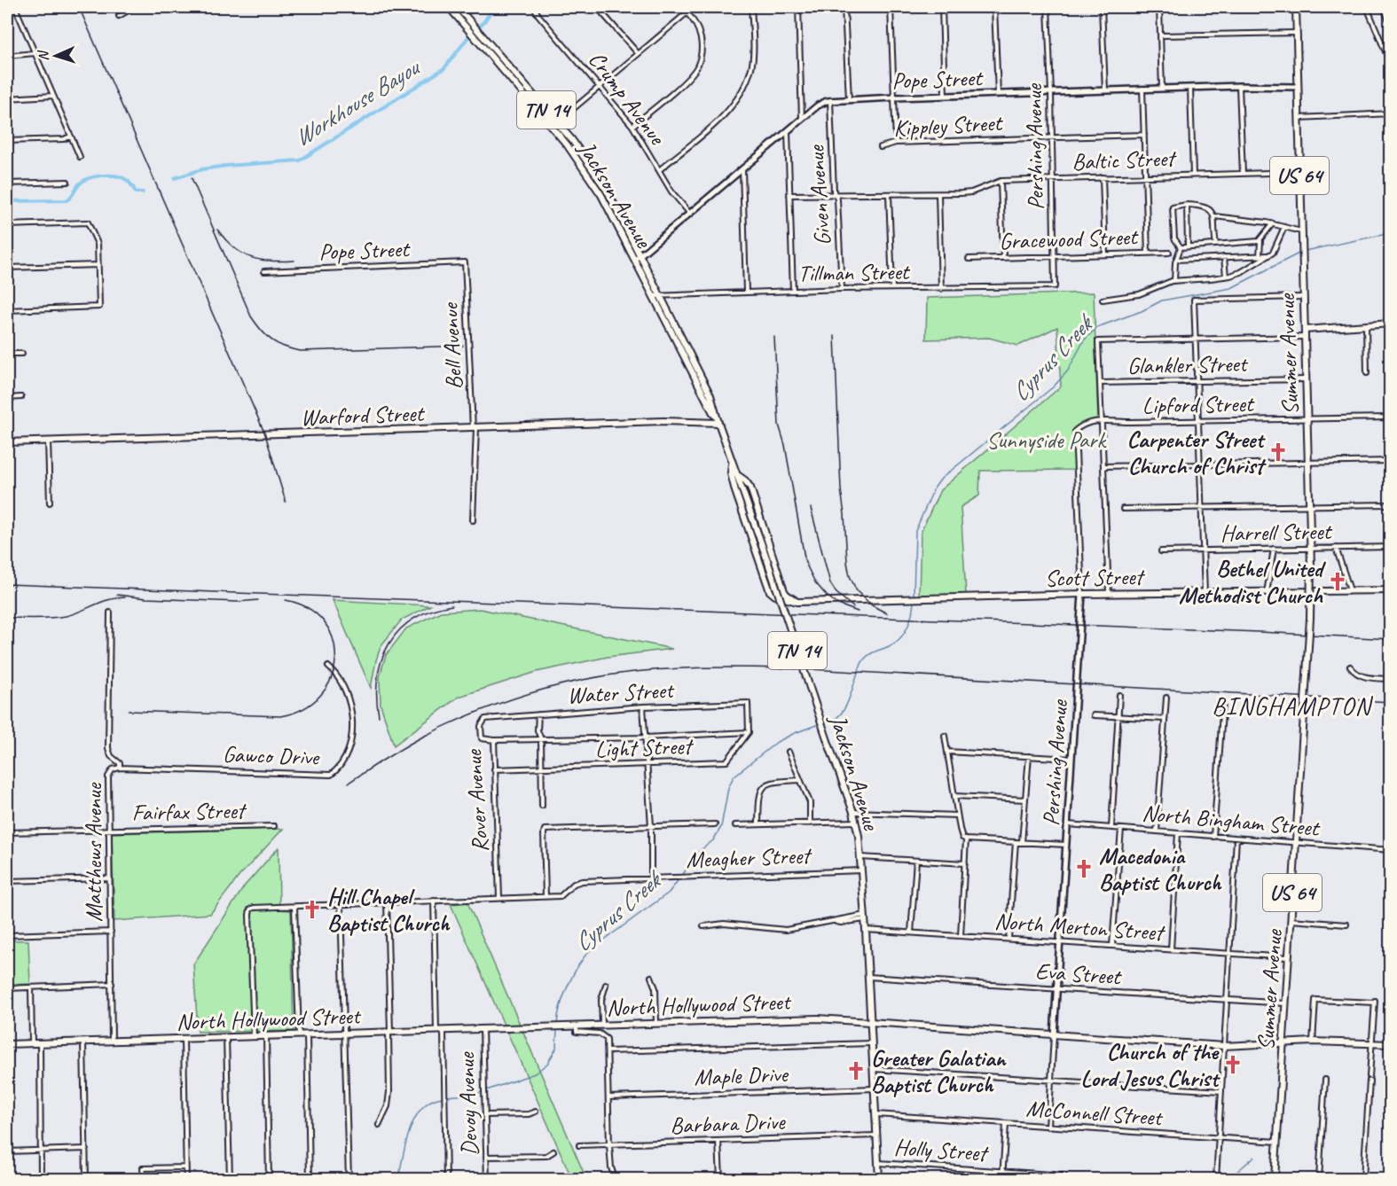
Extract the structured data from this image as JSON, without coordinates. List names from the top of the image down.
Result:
{
  "streets": {
    "main road": [
      "TN 14",
      "US 64",
      "Jackson Avenue",
      "Summer Avenue",
      "Warford Street",
      "Scott Street",
      "North Hollywood Street"
    ],
    "street": [
      "Pope Street",
      "Crump Avenue",
      "Kippley Street",
      "Pershing Avenue",
      "Baltic Street",
      "Given Avenue",
      "Gracewood Street",
      "Tillman Street",
      "Bell Avenue",
      "Glankler Street",
      "Lipford Street",
      "Harrell Street",
      "Water Street",
      "Light Street",
      "Gawco Drive",
      "Rover Avenue",
      "Fairfax Street",
      "North Bingham Street",
      "Matthews Avenue",
      "Meagher Street",
      "North Merton Street",
      "Eva Street",
      "Maple Drive",
      "Devoy Avenue",
      "McConnell Street",
      "Barbara Drive",
      "Holly Street"
    ]
  },
  "crossings": [
    ["Pope Street", "Crump Avenue"],
    ["Pope Street", "Pershing Avenue"],
    ["Pope Street", "Jackson Avenue"],
    ["Pope Street", "Given Avenue"],
    ["Pope Street", "Bell Avenue"],
    ["Pope Street", "Summer Avenue"],
    ["Kippley Street", "Pershing Avenue"],
    ["Pershing Avenue", "Baltic Street"],
    ["Pershing Avenue", "Gracewood Street"],
    ["Pershing Avenue", "Tillman Street"],
    ["Pershing Avenue", "Lipford Street"],
    ["Pershing Avenue", "Scott Street"],
    ["Pershing Avenue", "North Bingham Street"],
    ["Pershing Avenue", "North Merton Street"],
    ["Pershing Avenue", "Eva Street"],
    ["Pershing Avenue", "North Hollywood Street"],
    ["Pershing Avenue", "McConnell Street"],
    ["Baltic Street", "Given Avenue"],
    ["Baltic Street", "Summer Avenue"],
    ["Jackson Avenue", "Tillman Street"],
    ["Jackson Avenue", "Warford Street"],
    ["Jackson Avenue", "Meagher Street"],
    ["Jackson Avenue", "North Merton Street"],
    ["Jackson Avenue", "Eva Street"],
    ["Jackson Avenue", "North Hollywood Street"],
    ["Jackson Avenue", "Maple Drive"],
    ["Jackson Avenue", "McConnell Street"],
    ["Jackson Avenue", "Barbara Drive"],
    ["Jackson Avenue", "Holly Street"],
    ["Given Avenue", "Tillman Street"],
    ["Bell Avenue", "Warford Street"],
    ["Summer Avenue", "Glankler Street"],
    ["Summer Avenue", "Lipford Street"],
    ["Summer Avenue", "Harrell Street"],
    ["Summer Avenue", "North Bingham Street"],
    ["Summer Avenue", "North Merton Street"],
    ["Summer Avenue", "Eva Street"],
    ["Summer Avenue", "North Hollywood Street"],
    ["Summer Avenue", "McConnell Street"],
    ["Water Street", "Light Street"],
    ["Water Street", "Rover Avenue"],
    ["Light Street", "Rover Avenue"],
    ["Gawco Drive", "Matthews Avenue"],
    ["Rover Avenue", "Meagher Street"],
    ["Fairfax Street", "Matthews Avenue"],
    ["Matthews Avenue", "North Hollywood Street"],
    ["Meagher Street", "North Hollywood Street"],
    ["North Hollywood Street", "Devoy Avenue"]
  ],
  "districts": ["BINGHAMPTON"],
  "water": ["Workhouse Bayou", "Cyprus Creek"],
  "parks": ["Sunnyside Park"],
  "places": {
    "church": [
      "Carpenter Street Church of Christ",
      "Bethel United Methodist Church",
      "Macedonia Baptist Church",
      "Hill Chapel Baptist Church",
      "Church of the Lord Jesus Christ",
      "Greater Galatian Baptist Church"
    ]
  },
  "north": "left"
}
